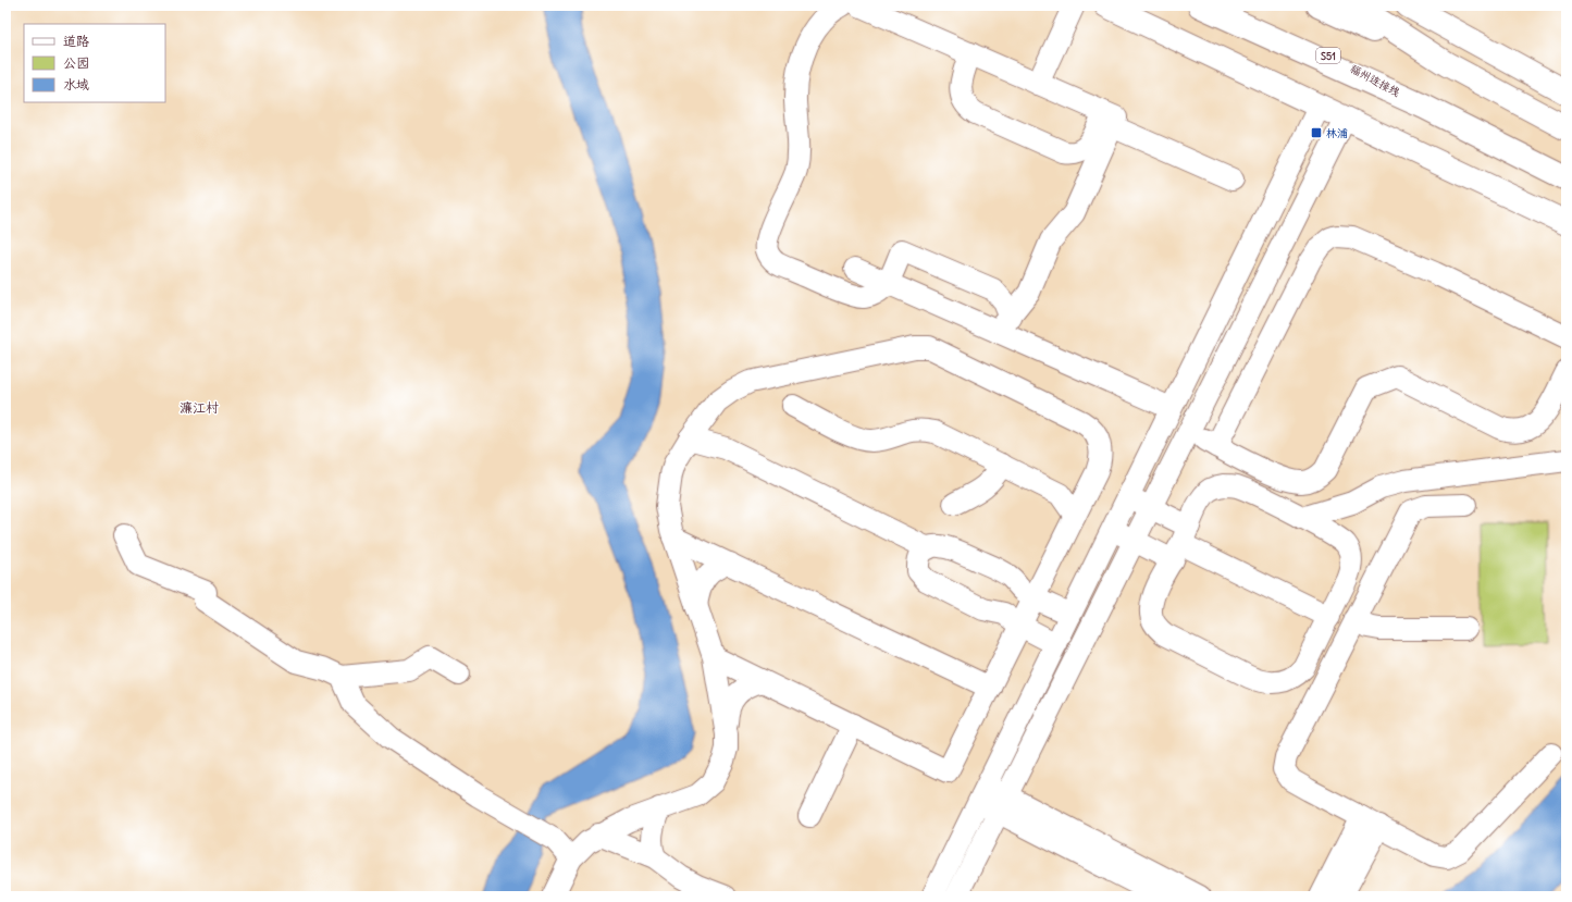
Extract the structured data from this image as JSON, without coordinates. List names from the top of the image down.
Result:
{
  "streets": {
    "main road": ["S51", "福州连接线"]
  },
  "districts": ["濂江村"],
  "places": {
    "transit": ["林浦"]
  },
  "legend": ["道路", "公园", "水域"]
}
